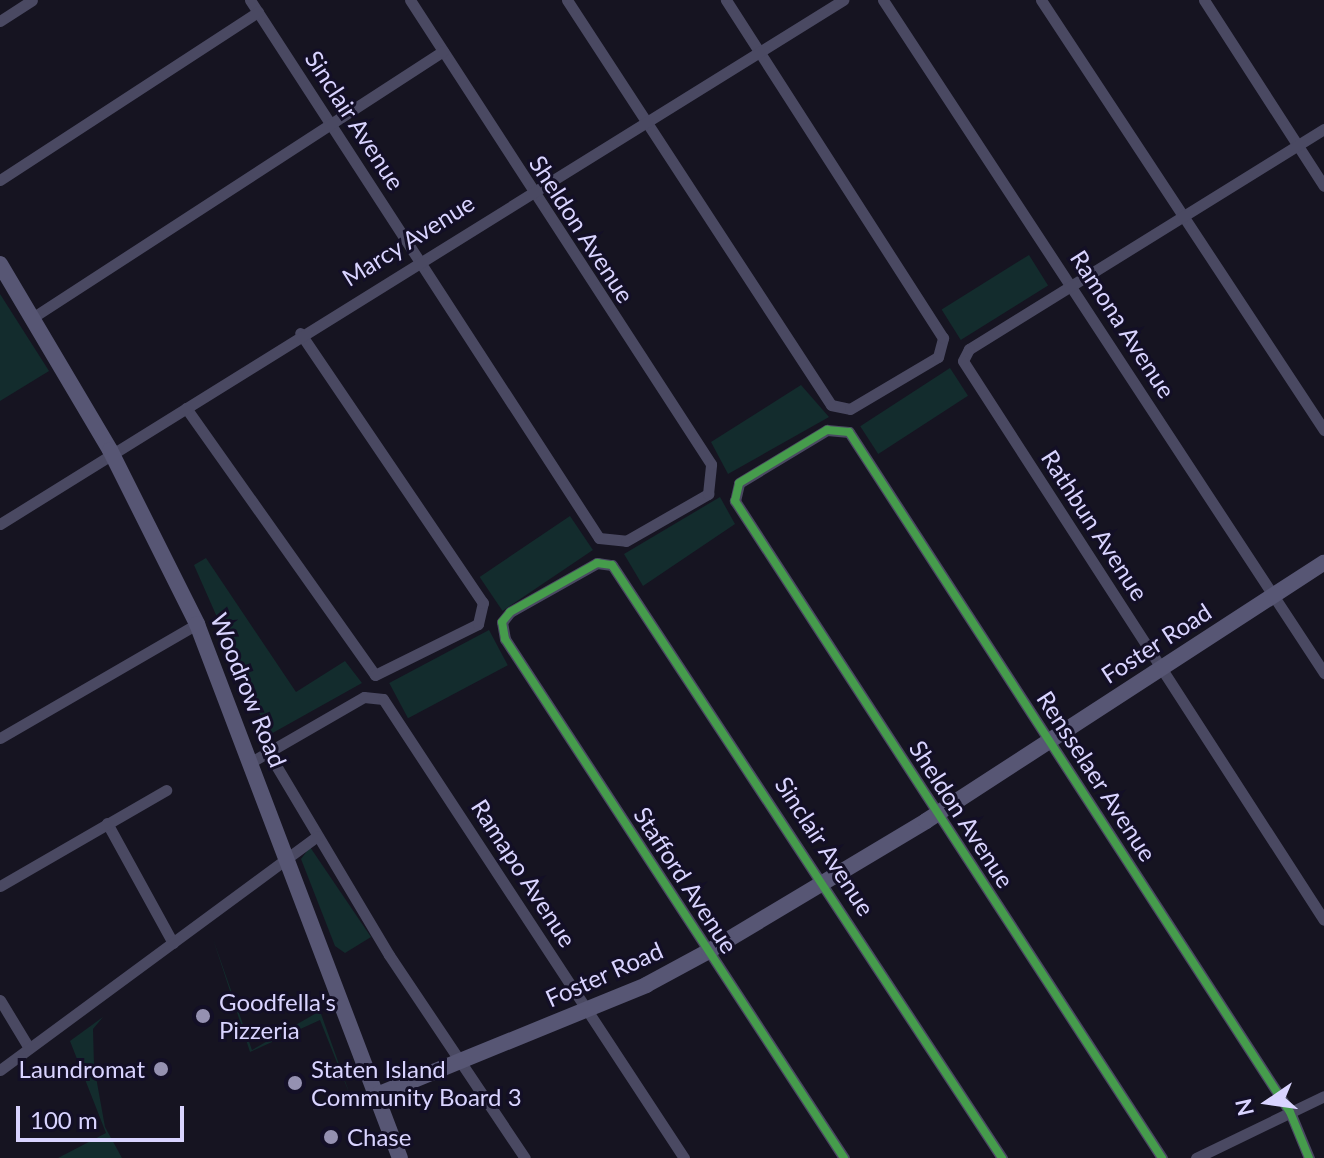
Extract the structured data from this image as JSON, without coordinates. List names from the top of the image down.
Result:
{
  "streets": {
    "street": [
      "Sinclair Avenue",
      "Sheldon Avenue",
      "Marcy Avenue",
      "Ramona Avenue",
      "Rathbun Avenue",
      "Foster Road",
      "Woodrow Road",
      "Rensselaer Avenue",
      "Ramapo Avenue",
      "Stafford Avenue"
    ]
  },
  "crossings": [
    ["Sinclair Avenue", "Sheldon Avenue"],
    ["Sinclair Avenue", "Marcy Avenue"],
    ["Sinclair Avenue", "Foster Road"],
    ["Sinclair Avenue", "Stafford Avenue"],
    ["Sheldon Avenue", "Marcy Avenue"],
    ["Sheldon Avenue", "Foster Road"],
    ["Sheldon Avenue", "Rensselaer Avenue"],
    ["Marcy Avenue", "Woodrow Road"],
    ["Ramona Avenue", "Rathbun Avenue"],
    ["Ramona Avenue", "Foster Road"],
    ["Rathbun Avenue", "Foster Road"],
    ["Foster Road", "Woodrow Road"],
    ["Foster Road", "Rensselaer Avenue"],
    ["Foster Road", "Ramapo Avenue"],
    ["Foster Road", "Stafford Avenue"],
    ["Woodrow Road", "Ramapo Avenue"]
  ],
  "places": [
    "Goodfella's Pizzeria",
    "Laundromat",
    "Staten Island Community Board 3",
    "Chase"
  ],
  "scale_bar": "100 m",
  "north": "left"
}
